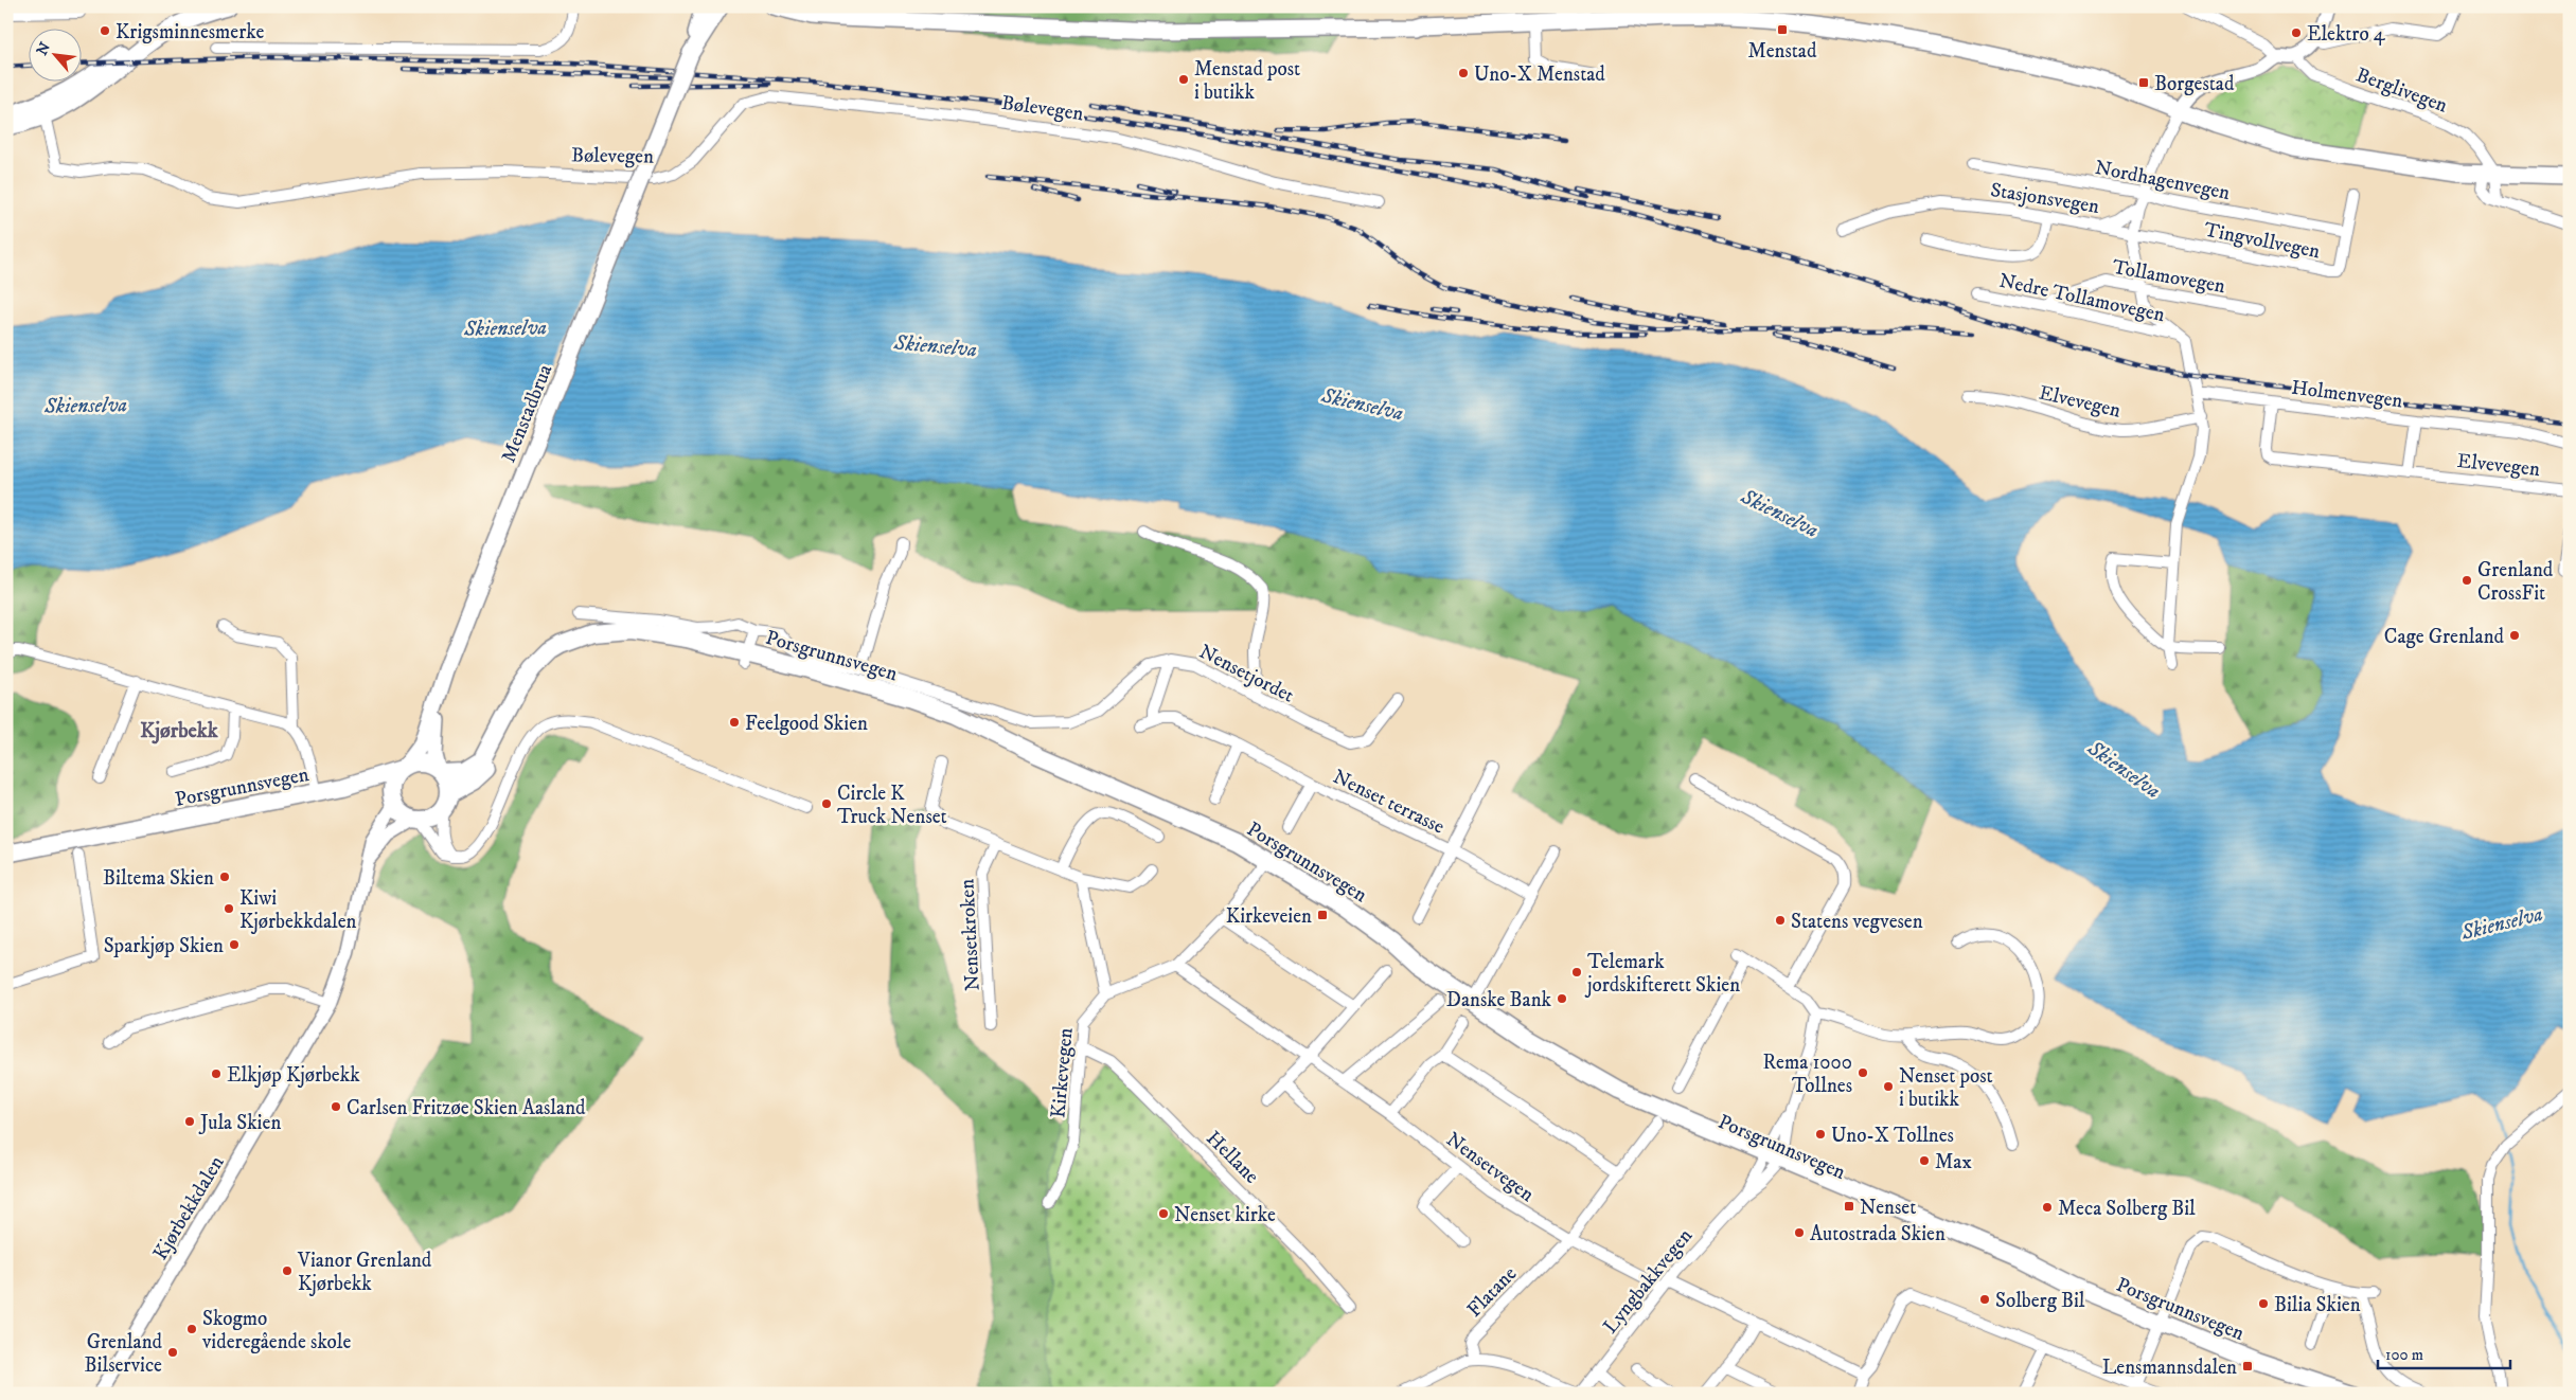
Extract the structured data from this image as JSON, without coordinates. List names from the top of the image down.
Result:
{
  "streets": {
    "highway": ["Porsgrunnsvegen"],
    "main road": ["Menstadbrua"],
    "street": [
      "Berglivegen",
      "Bølevegen",
      "Nordhagenvegen",
      "Stasjonsvegen",
      "Tingvollvegen",
      "Tollamovegen",
      "Nedre Tollamovegen",
      "Holmenvegen",
      "Elvevegen",
      "Nensetjordet",
      "Nenset terrasse",
      "Nensetkroken",
      "Kirkevegen",
      "Hellane",
      "Nensetvegen",
      "Kjørbekkdalen",
      "Lyngbakkvegen",
      "Flatane"
    ]
  },
  "crossings": [
    ["Nordhagenvegen", "Tingvollvegen"],
    ["Stasjonsvegen", "Tingvollvegen"],
    ["Tollamovegen", "Nedre Tollamovegen"],
    ["Holmenvegen", "Elvevegen"],
    ["Menstadbrua", "Porsgrunnsvegen"],
    ["Menstadbrua", "Kjørbekkdalen"],
    ["Porsgrunnsvegen", "Nensetjordet"],
    ["Porsgrunnsvegen", "Kirkevegen"],
    ["Porsgrunnsvegen", "Kjørbekkdalen"],
    ["Porsgrunnsvegen", "Lyngbakkvegen"],
    ["Kirkevegen", "Hellane"],
    ["Kirkevegen", "Nensetvegen"],
    ["Nensetvegen", "Lyngbakkvegen"],
    ["Nensetvegen", "Flatane"]
  ],
  "districts": ["Kjørbekk"],
  "water": ["Skienselva"],
  "places": {
    "transit": [
      "Menstad",
      "Borgestad",
      "Kirkeveien",
      "Nenset",
      "Lensmannsdalen"
    ],
    "other": [
      "Krigsminnesmerke",
      "Elektro 4",
      "Uno-X Menstad",
      "Menstad post i butikk",
      "Grenland CrossFit",
      "Cage Grenland",
      "Feelgood Skien",
      "Circle K Truck Nenset",
      "Biltema Skien",
      "Kiwi Kjørbekkdalen",
      "Statens vegvesen",
      "Sparkjøp Skien",
      "Telemark jordskifterett Skien",
      "Danske Bank",
      "Rema 1000 Tollnes",
      "Elkjøp Kjørbekk",
      "Nenset post i butikk",
      "Carlsen Fritzøe Skien Aasland",
      "Jula Skien",
      "Uno-X Tollnes",
      "Max",
      "Meca Solberg Bil",
      "Nenset kirke",
      "Autostrada Skien",
      "Vianor Grenland Kjørbekk",
      "Solberg Bil",
      "Bilia Skien",
      "Skogmo videregående skole",
      "Grenland Bilservice"
    ]
  },
  "scale_bar": "100 m",
  "north": "top left"
}
